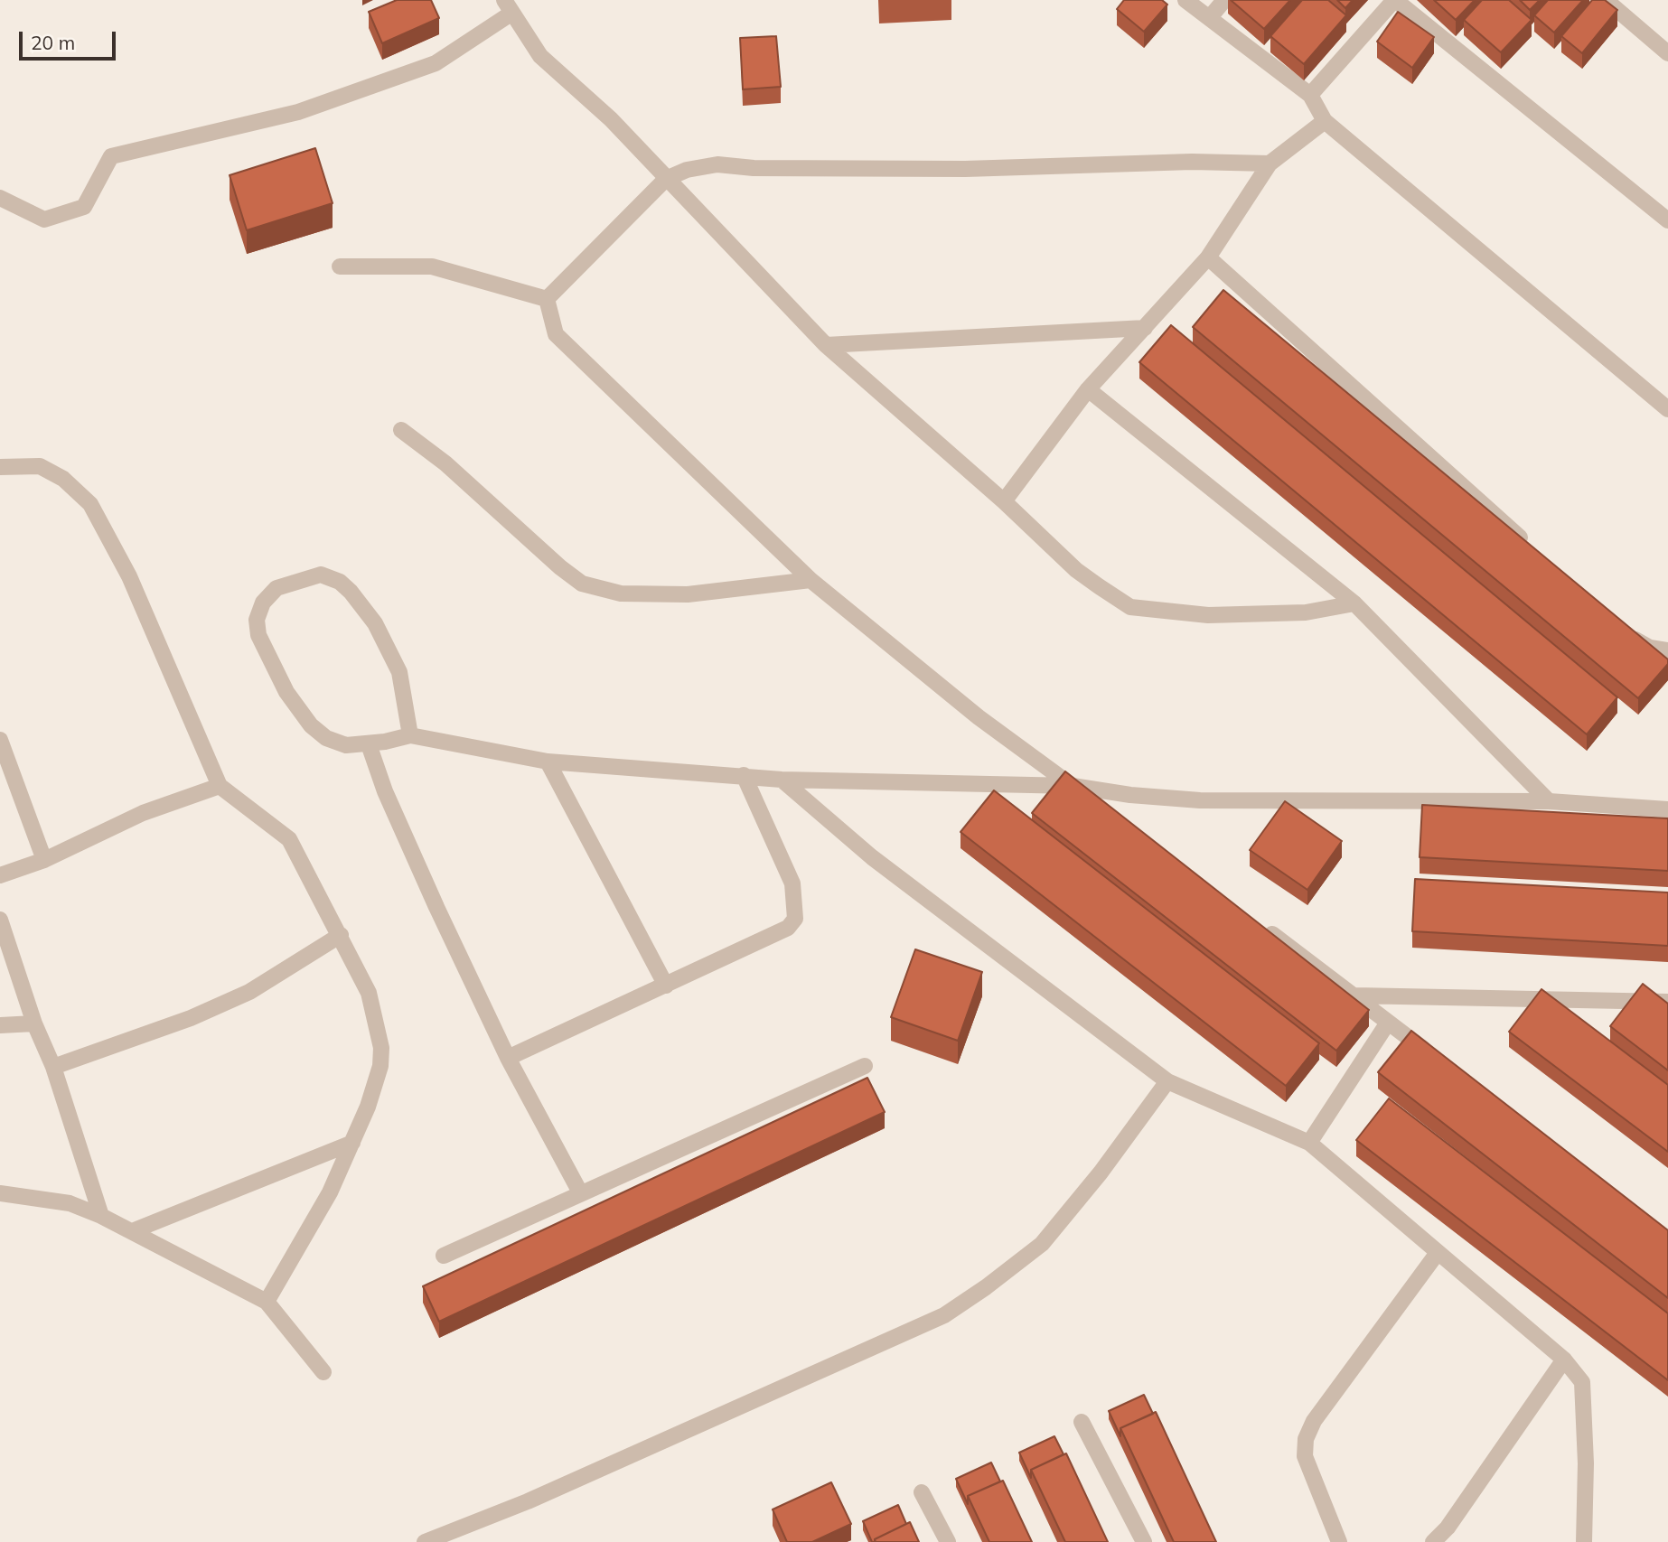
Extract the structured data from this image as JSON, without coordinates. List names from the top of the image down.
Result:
{
  "scale_bar": "20 m"
}
